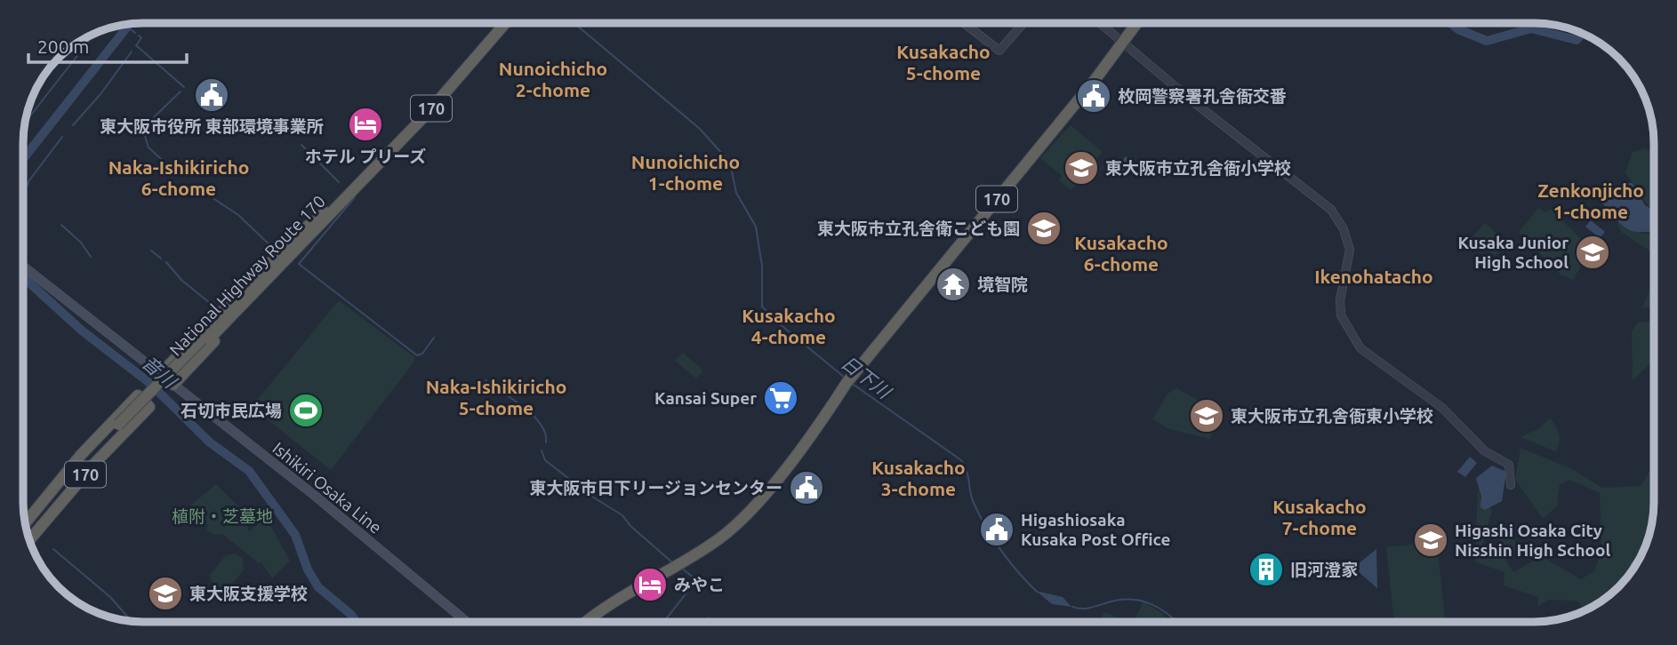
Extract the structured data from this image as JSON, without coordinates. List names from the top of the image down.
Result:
{
  "streets": {
    "highway": ["170", "National Highway Route 170"],
    "main road": ["Ishikiri Osaka Line"]
  },
  "districts": [
    "Kusakacho 5-chome",
    "Nunoichicho 2-chome",
    "Nunoichicho 1-chome",
    "Naka-Ishikiricho 6-chome",
    "Zenkonjicho 1-chome",
    "Kusakacho 6-chome",
    "Ikenohatacho",
    "Kusakacho 4-chome",
    "Naka-Ishikiricho 5-chome",
    "Kusakacho 3-chome",
    "Kusakacho 7-chome"
  ],
  "water": ["音川", "日下川"],
  "parks": ["植附・芝墓地"],
  "places": {
    "public building": [
      "東大阪市役所 東部環境事業所",
      "枚岡警察署孔舎衙交番",
      "東大阪市日下リージョンセンター",
      "Higashiosaka Kusaka Post Office"
    ],
    "hotel": ["ホテル プリーズ", "みやこ"],
    "school or university": [
      "東大阪市立孔舎衙小学校",
      "東大阪市立孔舎衛こども園",
      "Kusaka Junior High School",
      "東大阪市立孔舎衙東小学校",
      "Higashi Osaka City Nisshin High School",
      "東大阪支援学校"
    ],
    "temple": ["境智院"],
    "supermarket": ["Kansai Super"],
    "sports": ["石切市民広場"],
    "building": ["旧河澄家"]
  },
  "scale_bar": "200 m"
}
